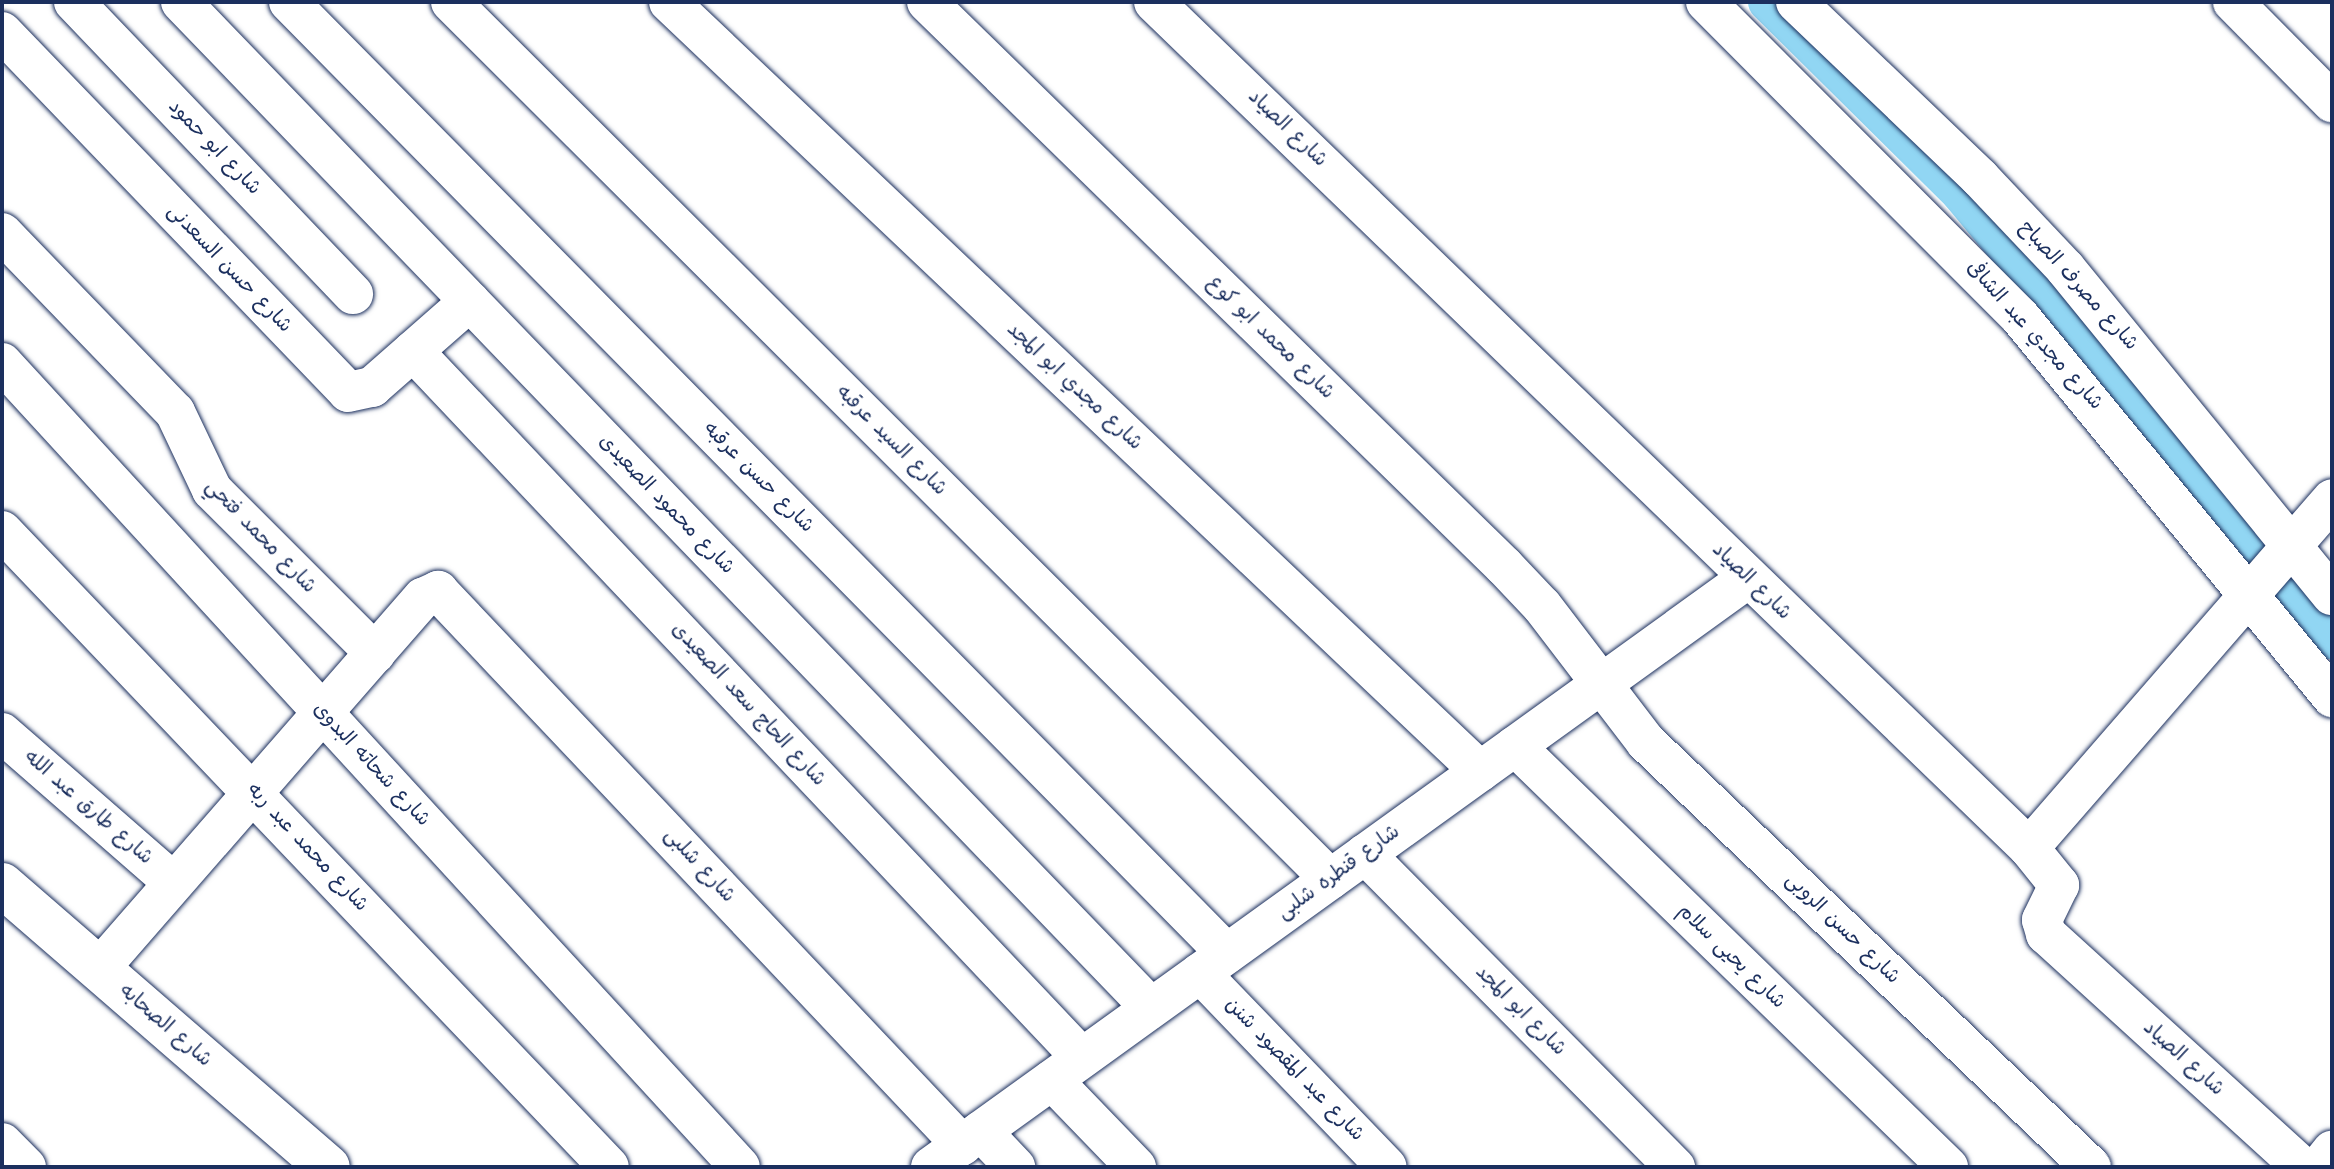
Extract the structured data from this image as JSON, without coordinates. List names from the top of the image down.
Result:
{
  "streets": {
    "street": [
      "شارع الصياد",
      "شارع ابو حمود",
      "شارع حسن السعدنى",
      "شارع مصرف الصباح",
      "شارع مجدي عبد الشافى",
      "شارع محمد ابو كوع",
      "شارع مجدي ابو المجد",
      "شارع السيد عرقبه",
      "شارع حسن عرقبه",
      "شارع محمود الصعيدى",
      "شارع محمد فتحي",
      "شارع الحاج سعد الصعيدى",
      "شارع شحاته البدوى",
      "شارع طارق عبد الله",
      "شارع محمد عبد ربه",
      "شارع شلبى",
      "شارع قنطره شلبى",
      "شارع حسن الروبى",
      "شارع يحيى سلام",
      "شارع ابو المجد",
      "شارع الصحابه",
      "شارع عبد المقصود شنن"
    ]
  },
  "crossings": [
    ["شارع الصياد", "شارع قنطره شلبى"],
    ["شارع حسن السعدنى", "شارع محمود الصعيدى"],
    ["شارع حسن السعدنى", "شارع الحاج سعد الصعيدى"],
    ["شارع محمد ابو كوع", "شارع قنطره شلبى"],
    ["شارع محمد ابو كوع", "شارع حسن الروبى"],
    ["شارع مجدي ابو المجد", "شارع قنطره شلبى"],
    ["شارع السيد عرقبه", "شارع قنطره شلبى"],
    ["شارع حسن عرقبه", "شارع قنطره شلبى"],
    ["شارع حسن عرقبه", "شارع عبد المقصود شنن"],
    ["شارع محمود الصعيدى", "شارع قنطره شلبى"],
    ["شارع محمد فتحي", "شارع شلبى"],
    ["شارع الحاج سعد الصعيدى", "شارع قنطره شلبى"],
    ["شارع شلبى", "شارع قنطره شلبى"],
    ["شارع قنطره شلبى", "شارع حسن الروبى"],
    ["شارع قنطره شلبى", "شارع يحيى سلام"],
    ["شارع قنطره شلبى", "شارع ابو المجد"],
    ["شارع قنطره شلبى", "شارع عبد المقصود شنن"]
  ]
}
